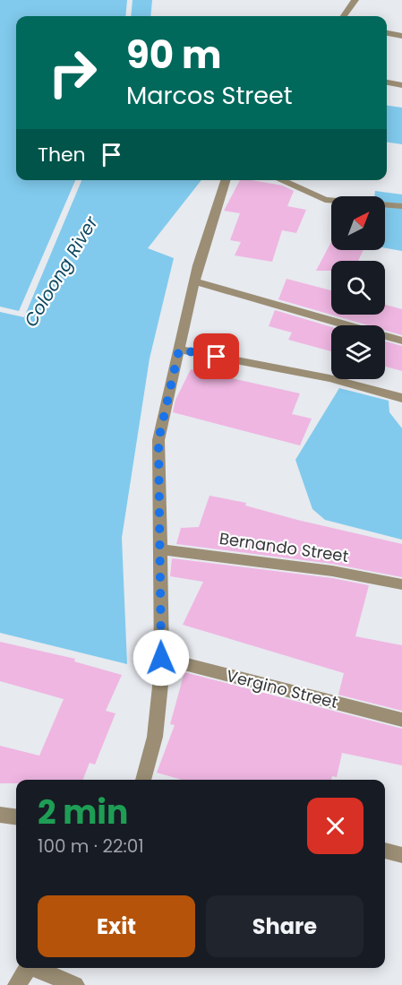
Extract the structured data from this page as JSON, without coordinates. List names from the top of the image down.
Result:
{
  "streets": {
    "street": ["Bernando Street", "Vergino Street"]
  },
  "water": ["Coloong River"],
  "north": "top right",
  "page": {
    "turn": ["90 m", "Marcos Street"],
    "then": "Then",
    "heading": ["2 min", "100 m · 22:01"],
    "buttons": ["Exit", "Share"]
  }
}
